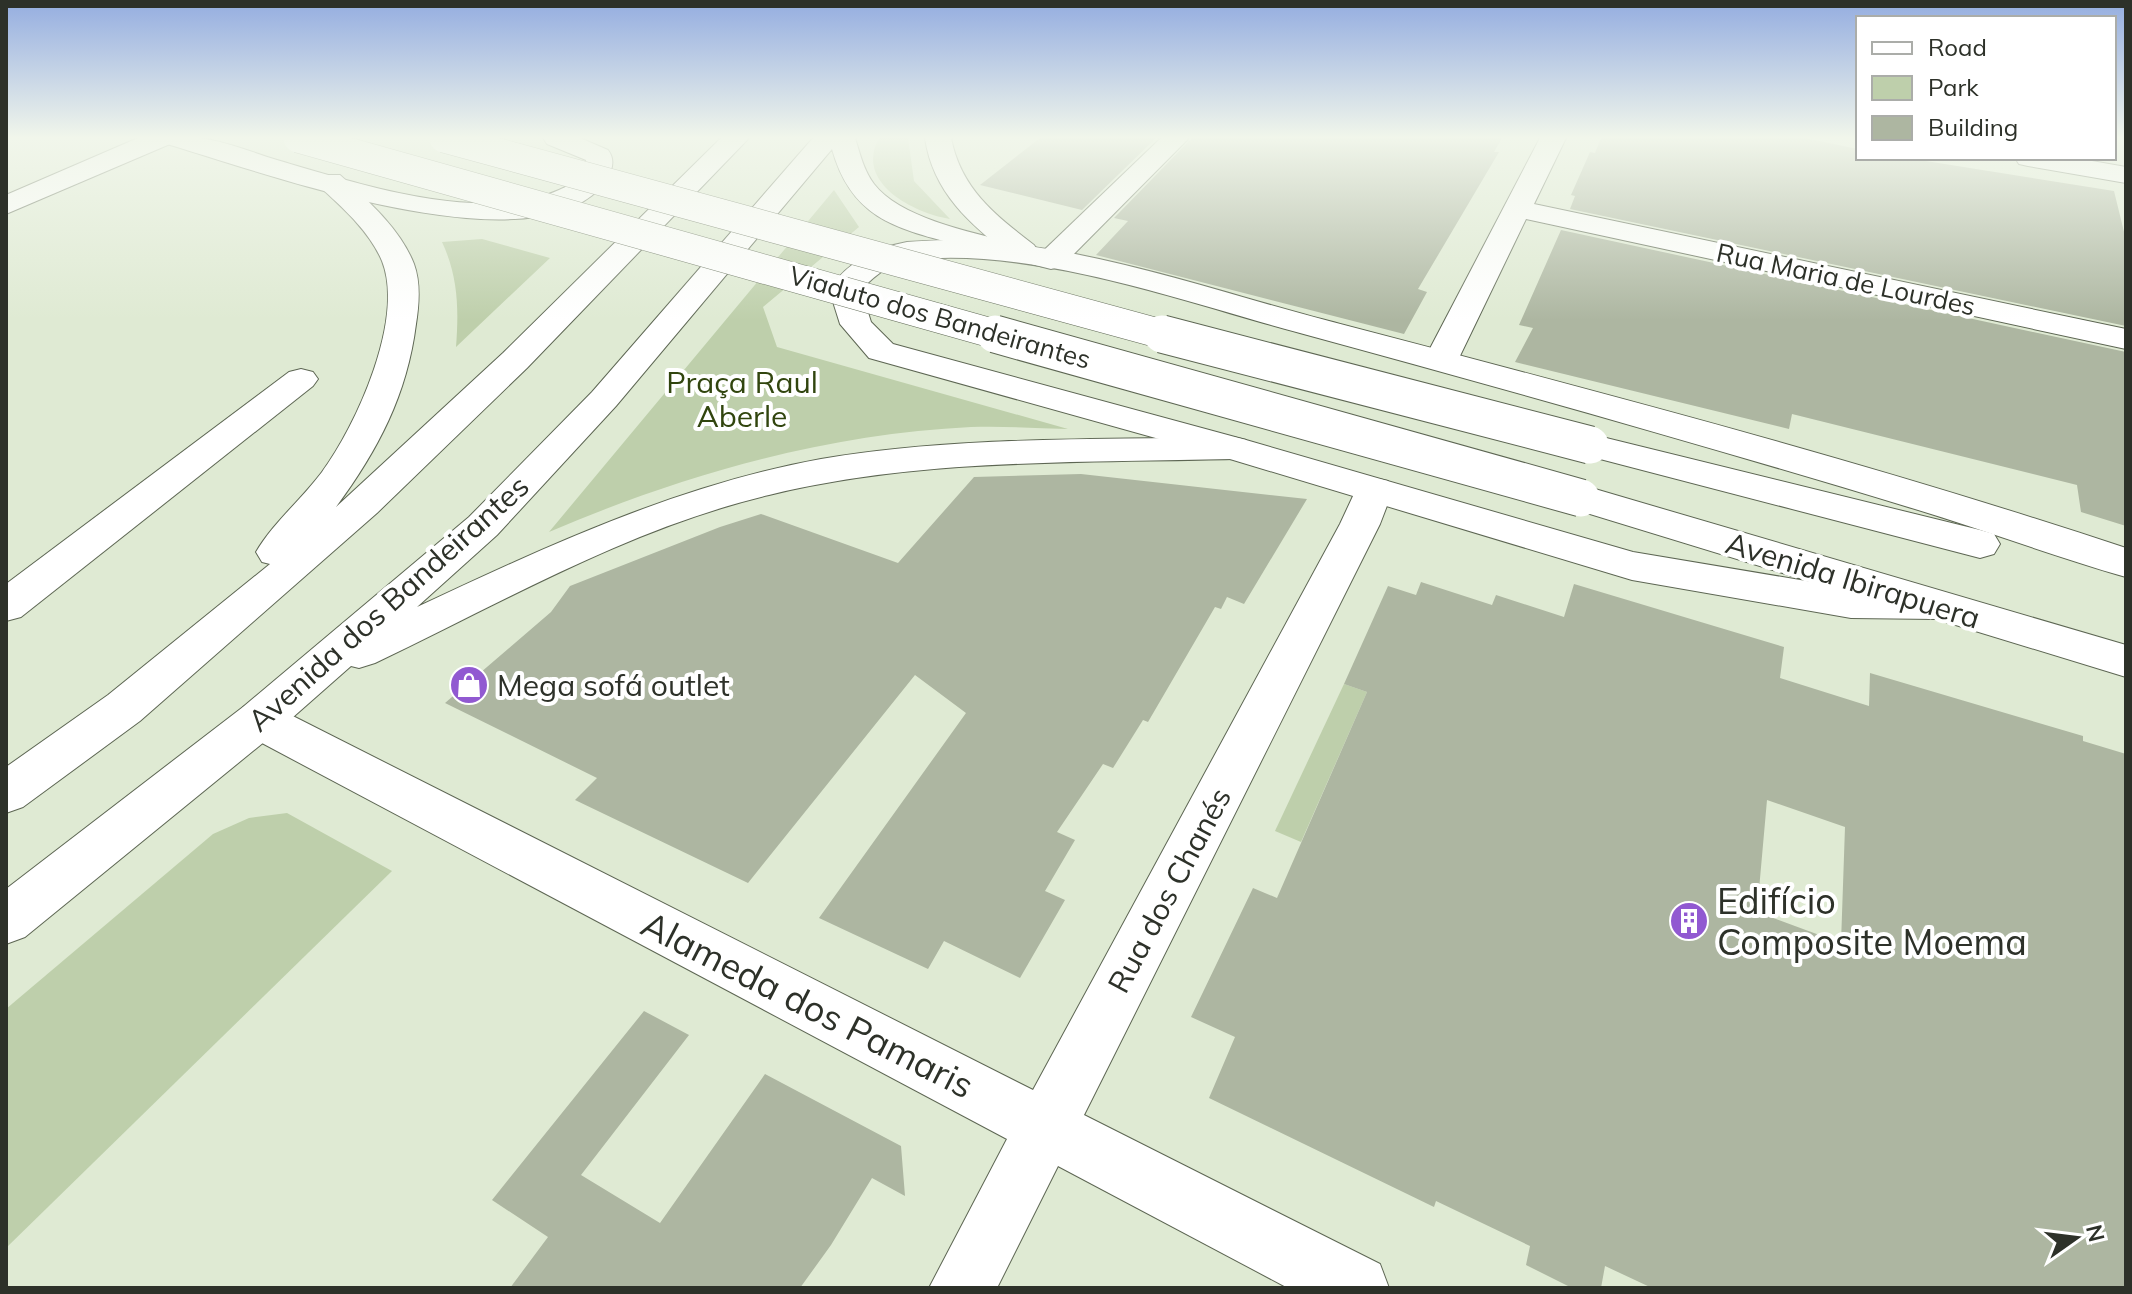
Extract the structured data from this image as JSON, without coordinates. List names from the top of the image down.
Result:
{
  "streets": {
    "main road": [
      "Rua Maria de Lourdes",
      "Viaduto dos Bandeirantes",
      "Avenida Ibirapuera",
      "Avenida dos Bandeirantes",
      "Rua dos Chanés",
      "Alameda dos Pamaris"
    ]
  },
  "crossings": [
    ["Viaduto dos Bandeirantes", "Avenida Ibirapuera"],
    ["Avenida dos Bandeirantes", "Alameda dos Pamaris"],
    ["Rua dos Chanés", "Alameda dos Pamaris"]
  ],
  "parks": ["Praça Raul Aberle"],
  "places": {
    "shop": ["Mega sofá outlet"],
    "building": ["Edifício Composite Moema"]
  },
  "legend": ["Road", "Park", "Building"],
  "north": "right"
}
